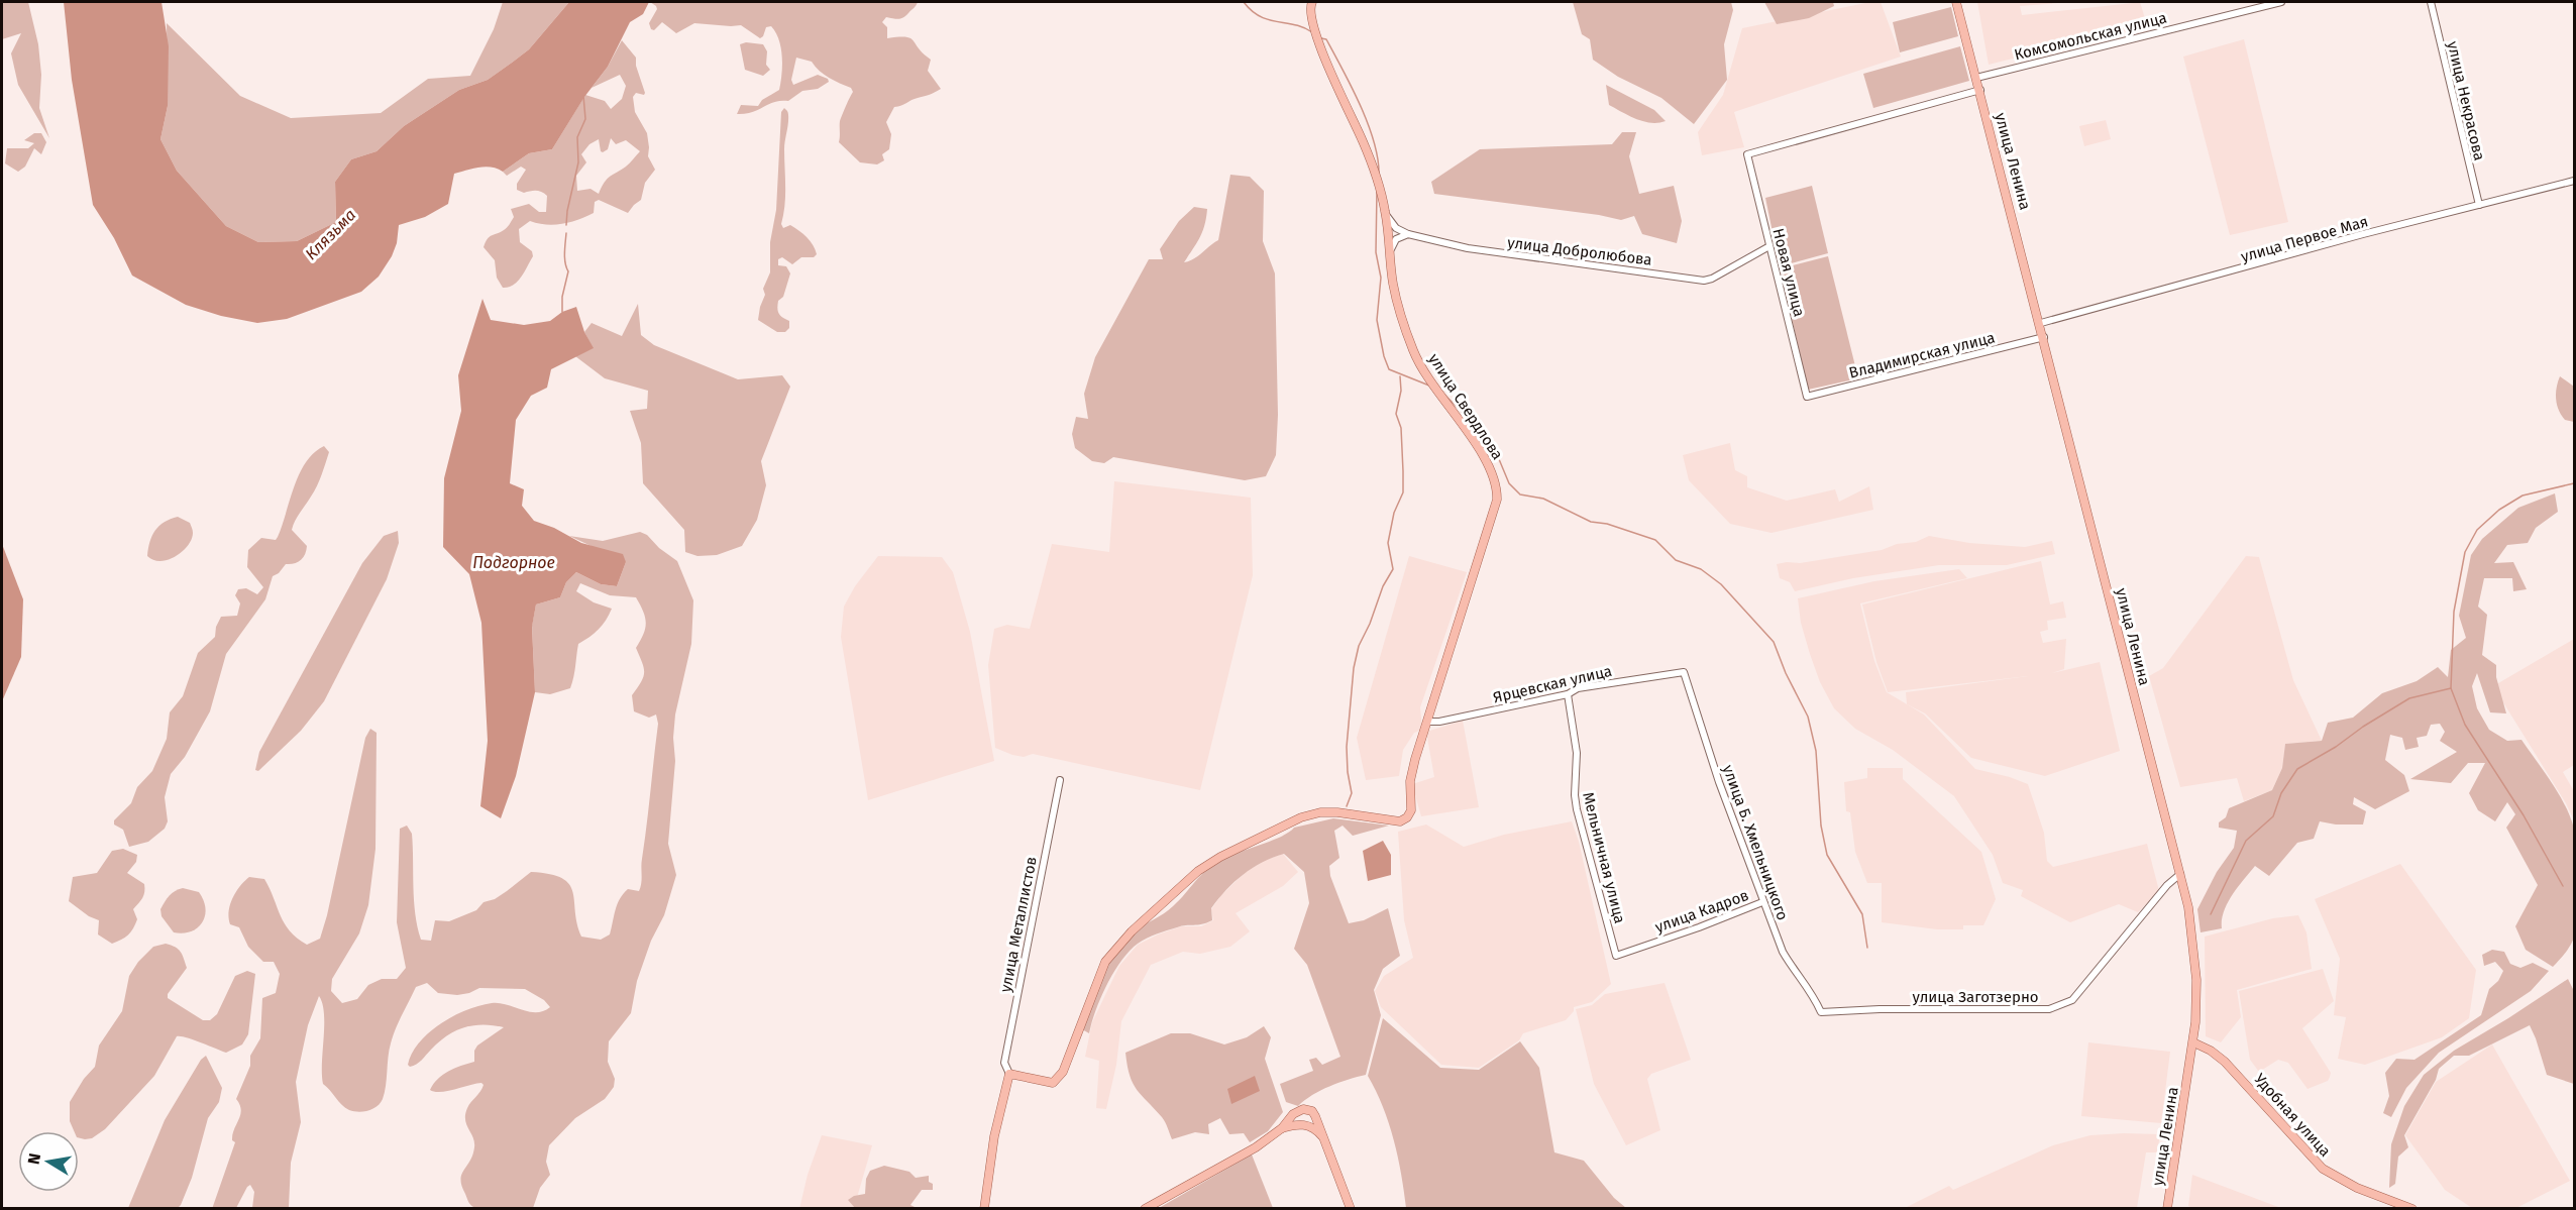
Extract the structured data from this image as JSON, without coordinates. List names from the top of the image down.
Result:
{
  "streets": {
    "main road": ["улица Ленина", "улица Свердлова", "Удобная улица"],
    "street": [
      "Комсомольская улица",
      "улица Некрасова",
      "улица Первое Мая",
      "улица Добролюбова",
      "Новая улица",
      "Владимирская улица",
      "Ярцевская улица",
      "улица Б. Хмельницкого",
      "Мельничная улица",
      "улица Кадров",
      "улица Металлистов",
      "улица Заготзерно"
    ]
  },
  "crossings": [
    ["Комсомольская улица", "улица Ленина"],
    ["улица Некрасова", "улица Первое Мая"],
    ["улица Ленина", "улица Первое Мая"],
    ["улица Ленина", "Новая улица"],
    ["улица Ленина", "Владимирская улица"],
    ["улица Ленина", "улица Заготзерно"],
    ["улица Ленина", "Удобная улица"],
    ["улица Добролюбова", "Новая улица"],
    ["Новая улица", "Владимирская улица"],
    ["улица Свердлова", "Ярцевская улица"],
    ["улица Свердлова", "улица Металлистов"],
    ["Ярцевская улица", "улица Б. Хмельницкого"],
    ["Ярцевская улица", "Мельничная улица"],
    ["улица Б. Хмельницкого", "улица Кадров"],
    ["улица Б. Хмельницкого", "улица Заготзерно"],
    ["Мельничная улица", "улица Кадров"]
  ],
  "water": ["Клязьма", "Подгорное"],
  "north": "left"
}
